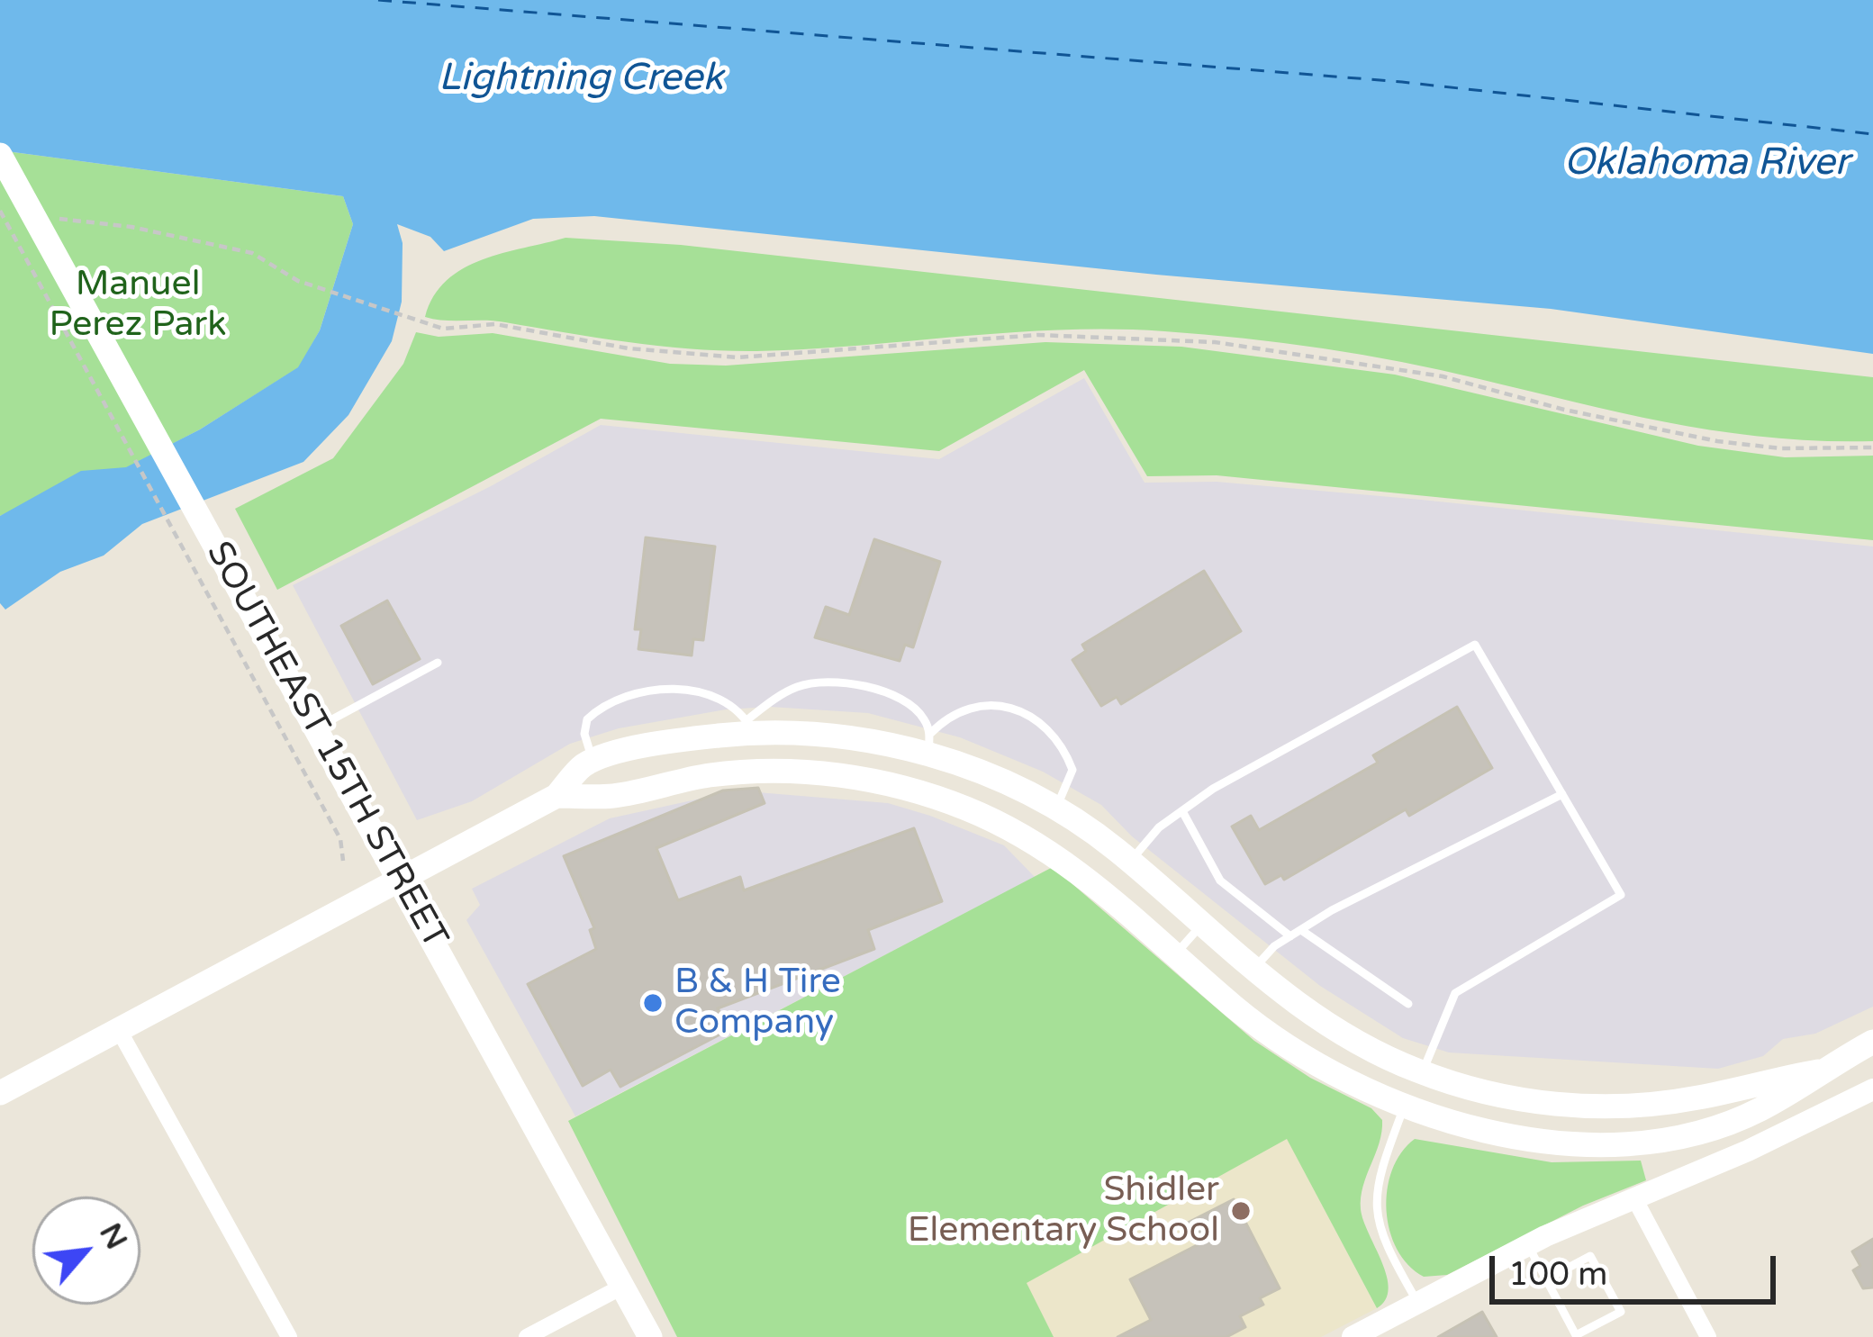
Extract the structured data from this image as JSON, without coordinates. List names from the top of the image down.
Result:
{
  "streets": {
    "main road": ["SOUTHEAST 15TH STREET"]
  },
  "water": ["Lightning Creek", "Oklahoma River"],
  "parks": ["Manuel Perez Park"],
  "places": ["B & H Tire Company", "Shidler Elementary School"],
  "scale_bar": "100 m",
  "north": "top right"
}
